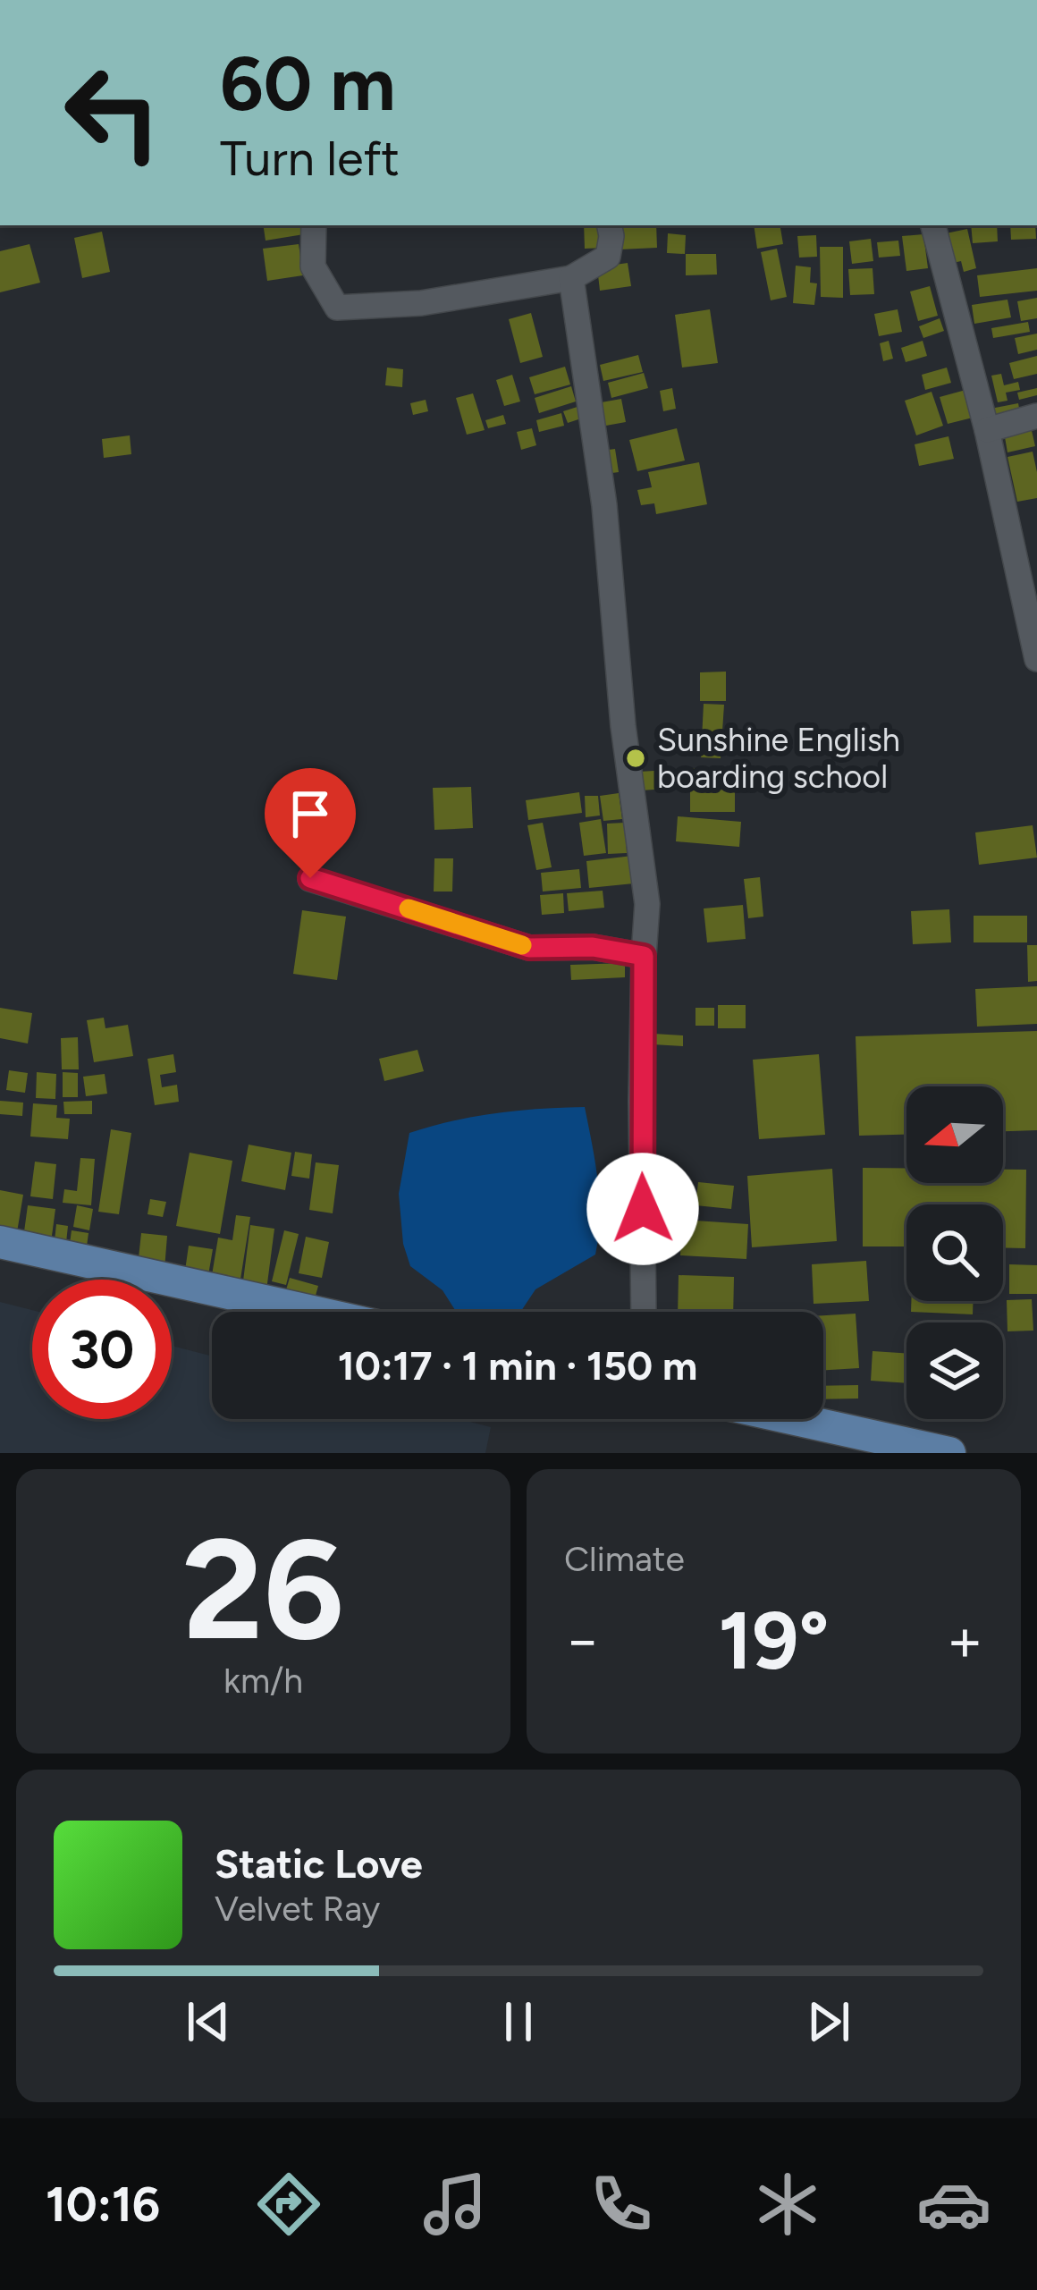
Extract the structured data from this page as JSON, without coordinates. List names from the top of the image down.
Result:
{
  "places": ["Sunshine English boarding school"],
  "north": "left",
  "page": {
    "turn": ["60 m", "Turn left"],
    "limit": "30",
    "trip": "10:17 · 1 min · 150 m",
    "tile": [
      ["26", "km/h"],
      "Climate"
    ],
    "heat": ["−", "19°", "+"],
    "song": ["Static Love", "Velvet Ray"],
    "tabs": "10:16"
  }
}
